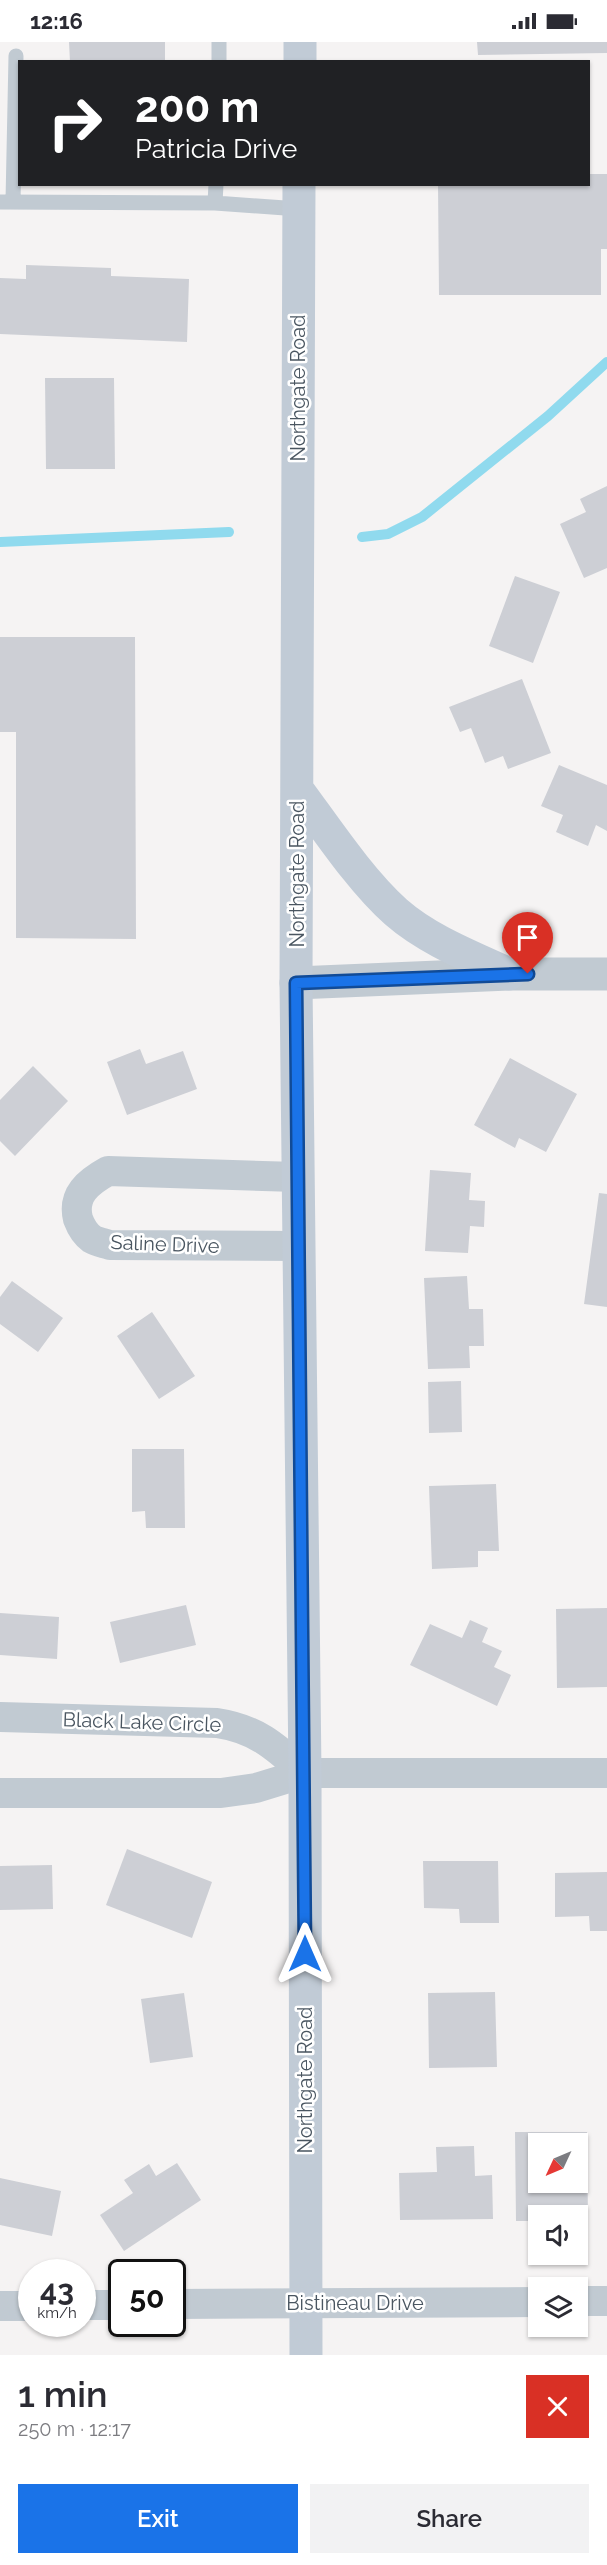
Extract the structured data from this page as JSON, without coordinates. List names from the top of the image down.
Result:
{
  "streets": {
    "main road": ["Northgate Road"],
    "street": ["Saline Drive", "Black Lake Circle", "Bistineau Drive"]
  },
  "crossings": [
    ["Northgate Road", "Saline Drive"],
    ["Northgate Road", "Black Lake Circle"],
    ["Northgate Road", "Bistineau Drive"]
  ],
  "north": "bottom left",
  "page": {
    "status": "12:16",
    "turn": ["200 m", "Patricia Drive"],
    "speed": "43 km/h",
    "limit": "50",
    "heading": ["1 min", "250 m · 12:17"],
    "buttons": ["Exit", "Share"]
  }
}
